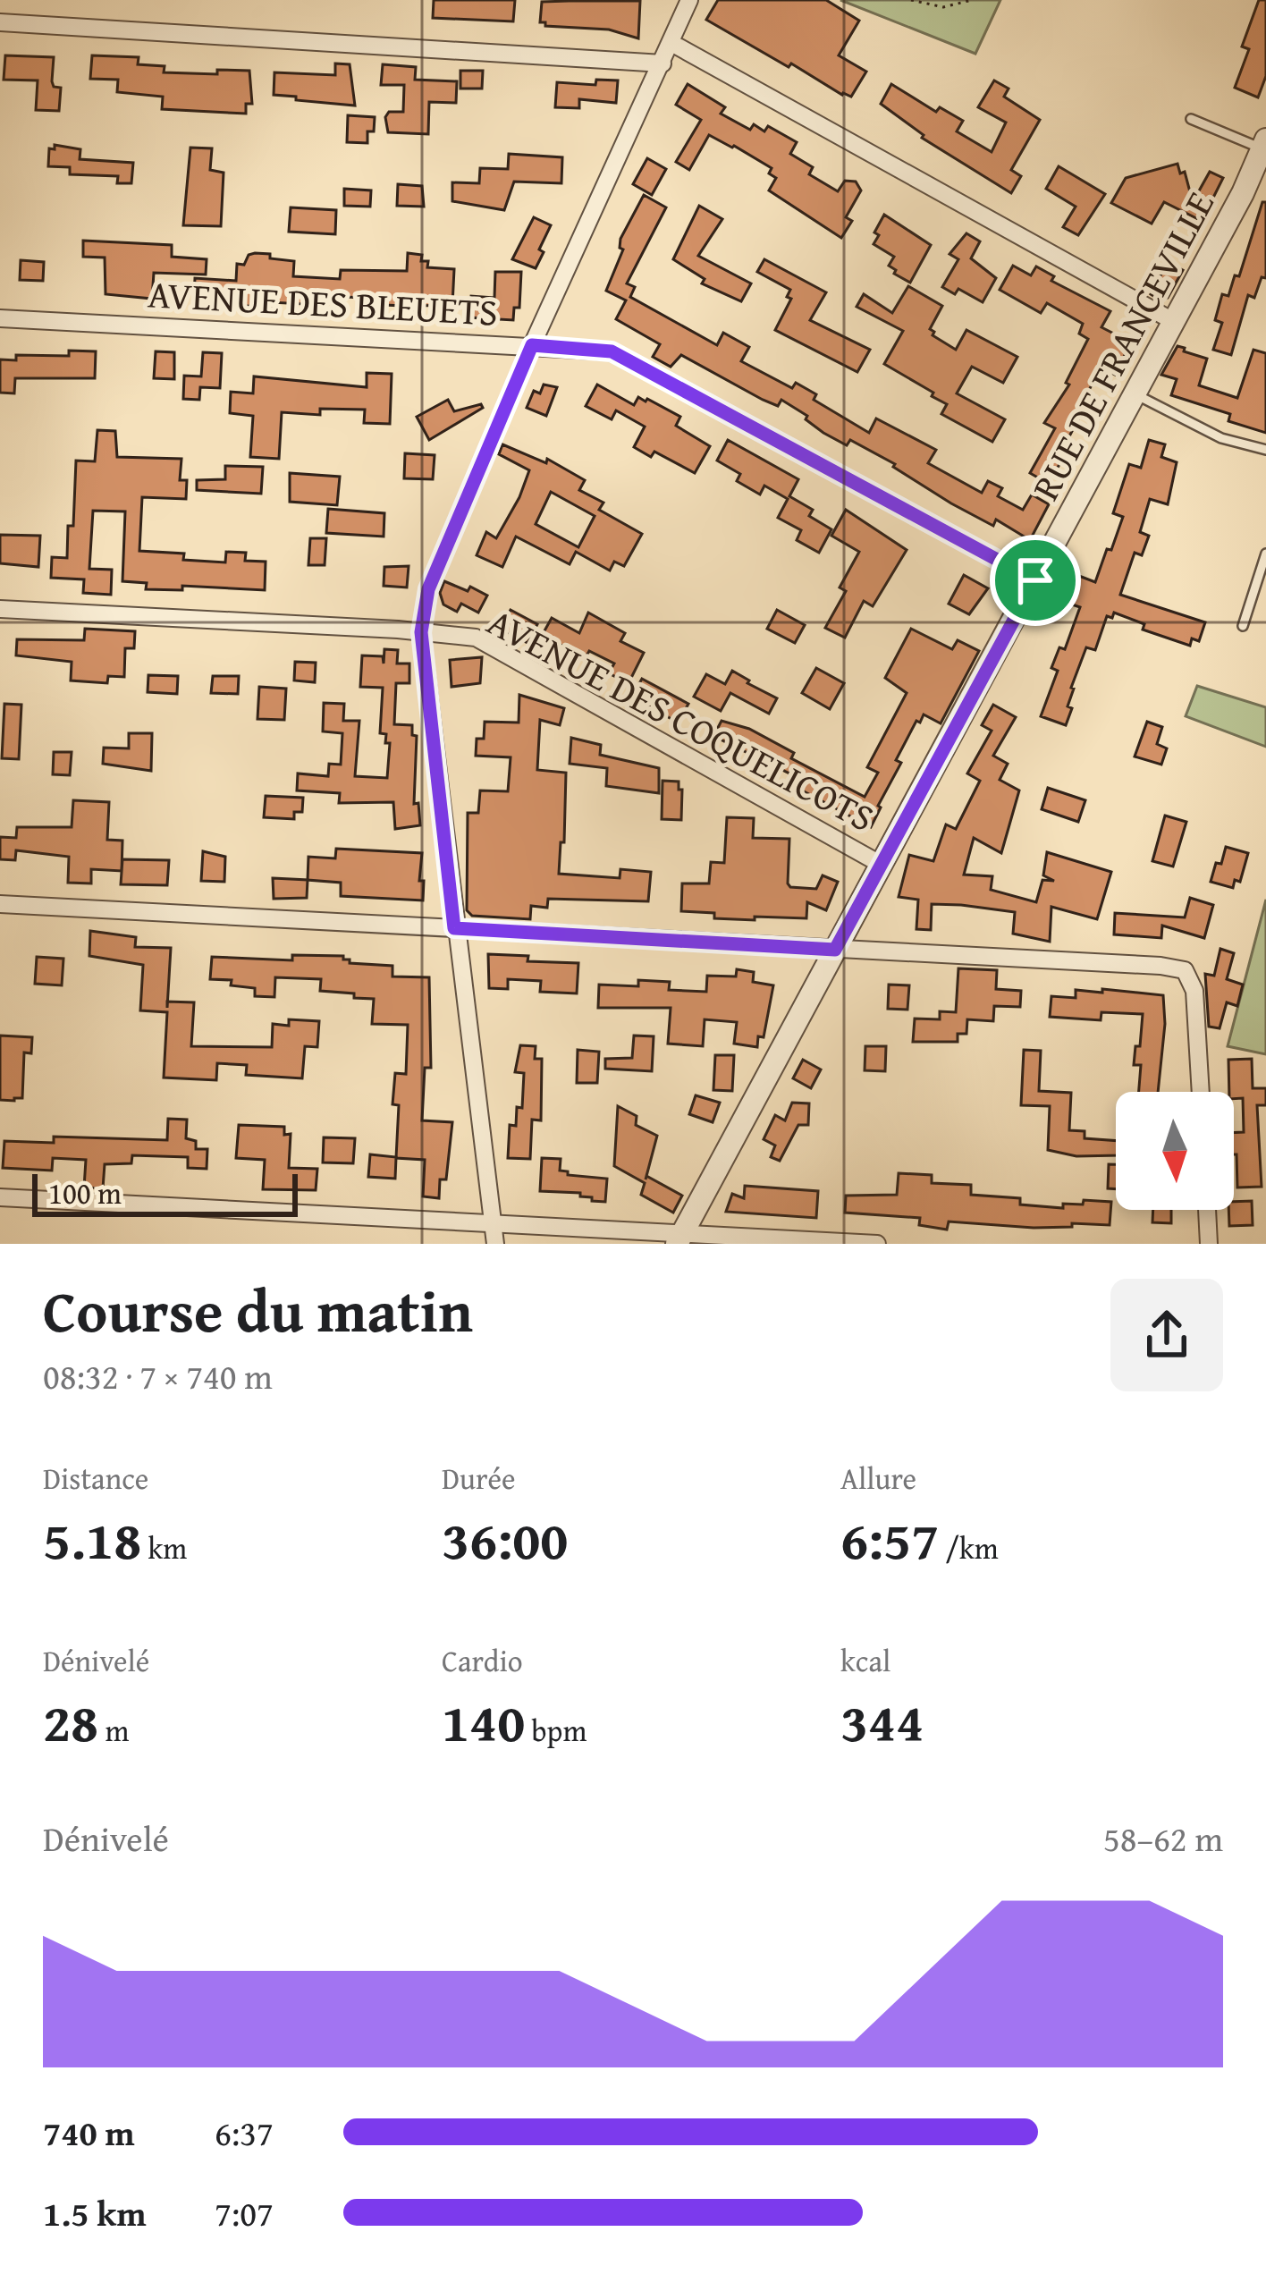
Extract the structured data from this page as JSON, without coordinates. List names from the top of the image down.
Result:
{
  "streets": {
    "street": ["AVENUE DES BLEUETS", "RUE DE FRANCEVILLE", "AVENUE DES COQUELICOTS"]
  },
  "crossings": [
    ["AVENUE DES BLEUETS", "RUE DE FRANCEVILLE"],
    ["RUE DE FRANCEVILLE", "AVENUE DES COQUELICOTS"]
  ],
  "scale_bar": "100 m",
  "north": "bottom",
  "page": {
    "scale": "100 m",
    "heading": ["Course du matin", "08:32 · 7 × 740 m"],
    "stats": [
      ["Distance", "5.18 km"],
      ["Durée", "36:00"],
      ["Allure", "6:57 /km"],
      ["Dénivelé", "28 m"],
      ["Cardio", "140 bpm"],
      ["kcal", "344"]
    ],
    "chart": ["Dénivelé", "58–62 m"],
    "list": [
      {
        "name": "740 m",
        "note": "6:37"
      },
      {
        "name": "1.5 km",
        "note": "7:07"
      }
    ]
  }
}
